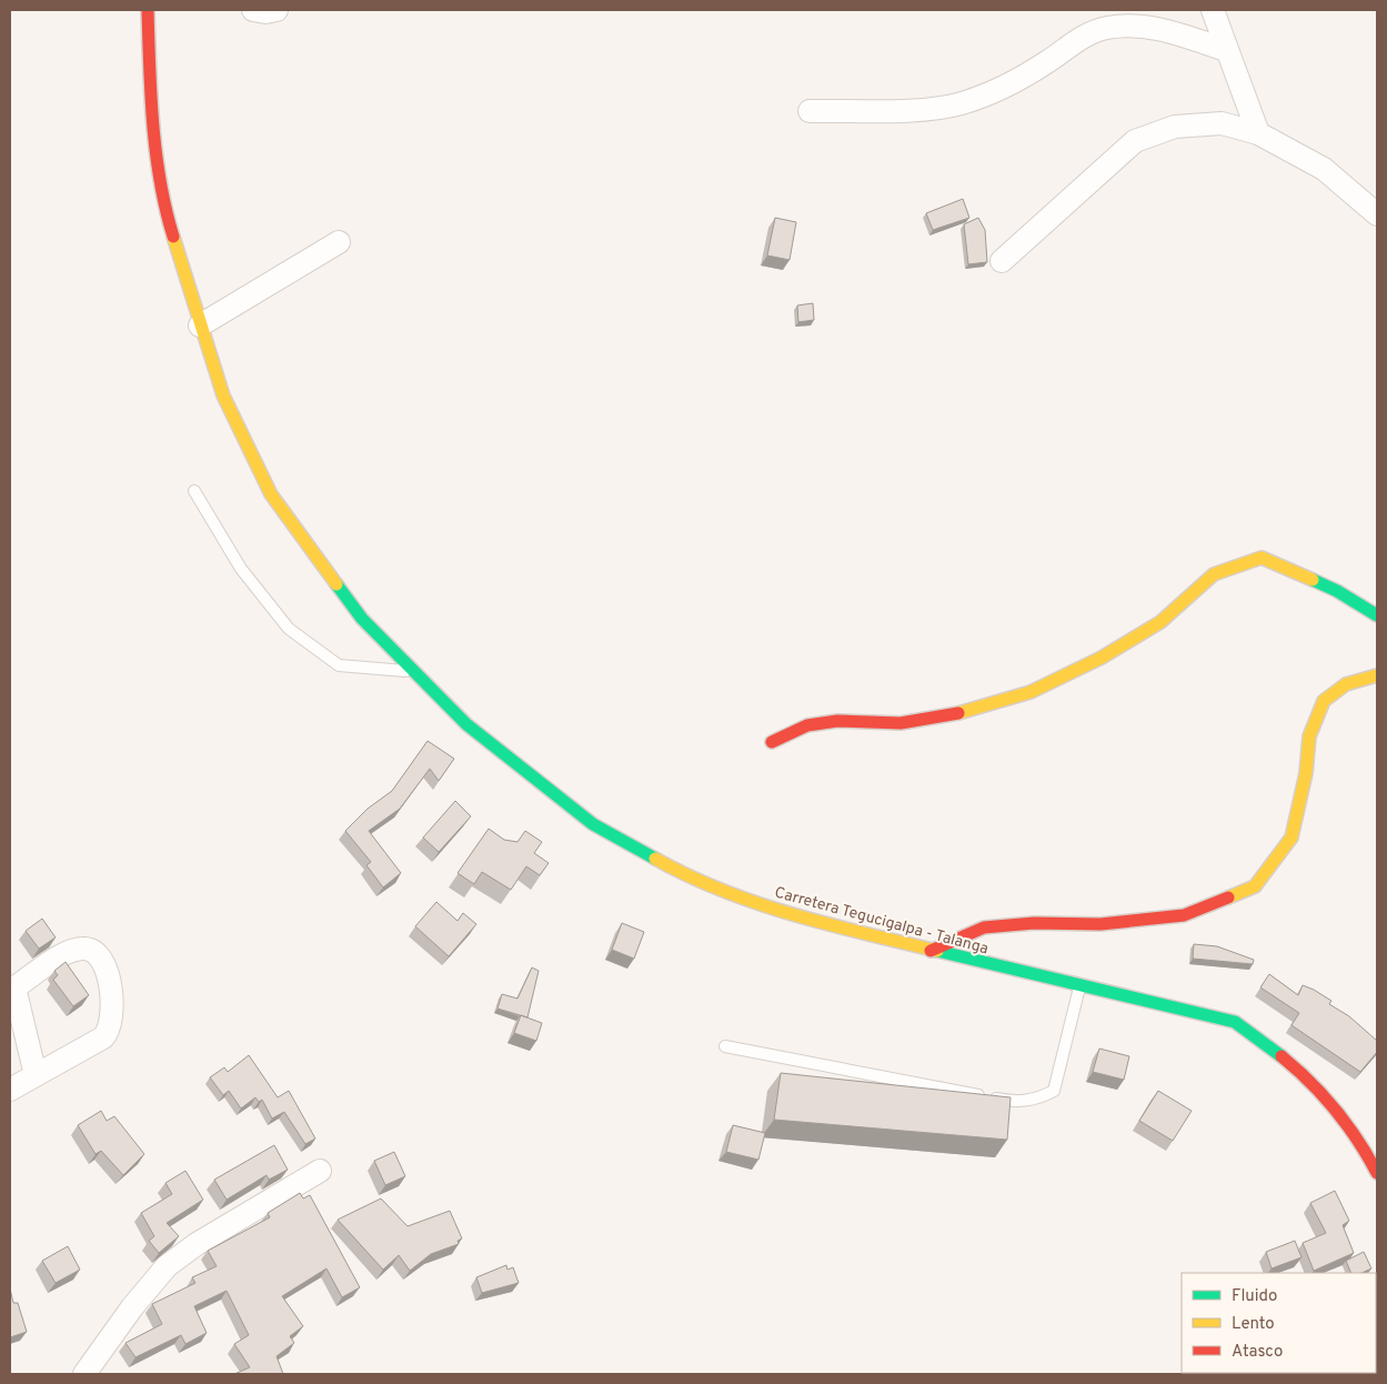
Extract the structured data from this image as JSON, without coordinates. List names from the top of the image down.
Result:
{
  "streets": {
    "main road": ["Carretera Tegucigalpa - Talanga"]
  },
  "legend": ["Fluido", "Lento", "Atasco"]
}
